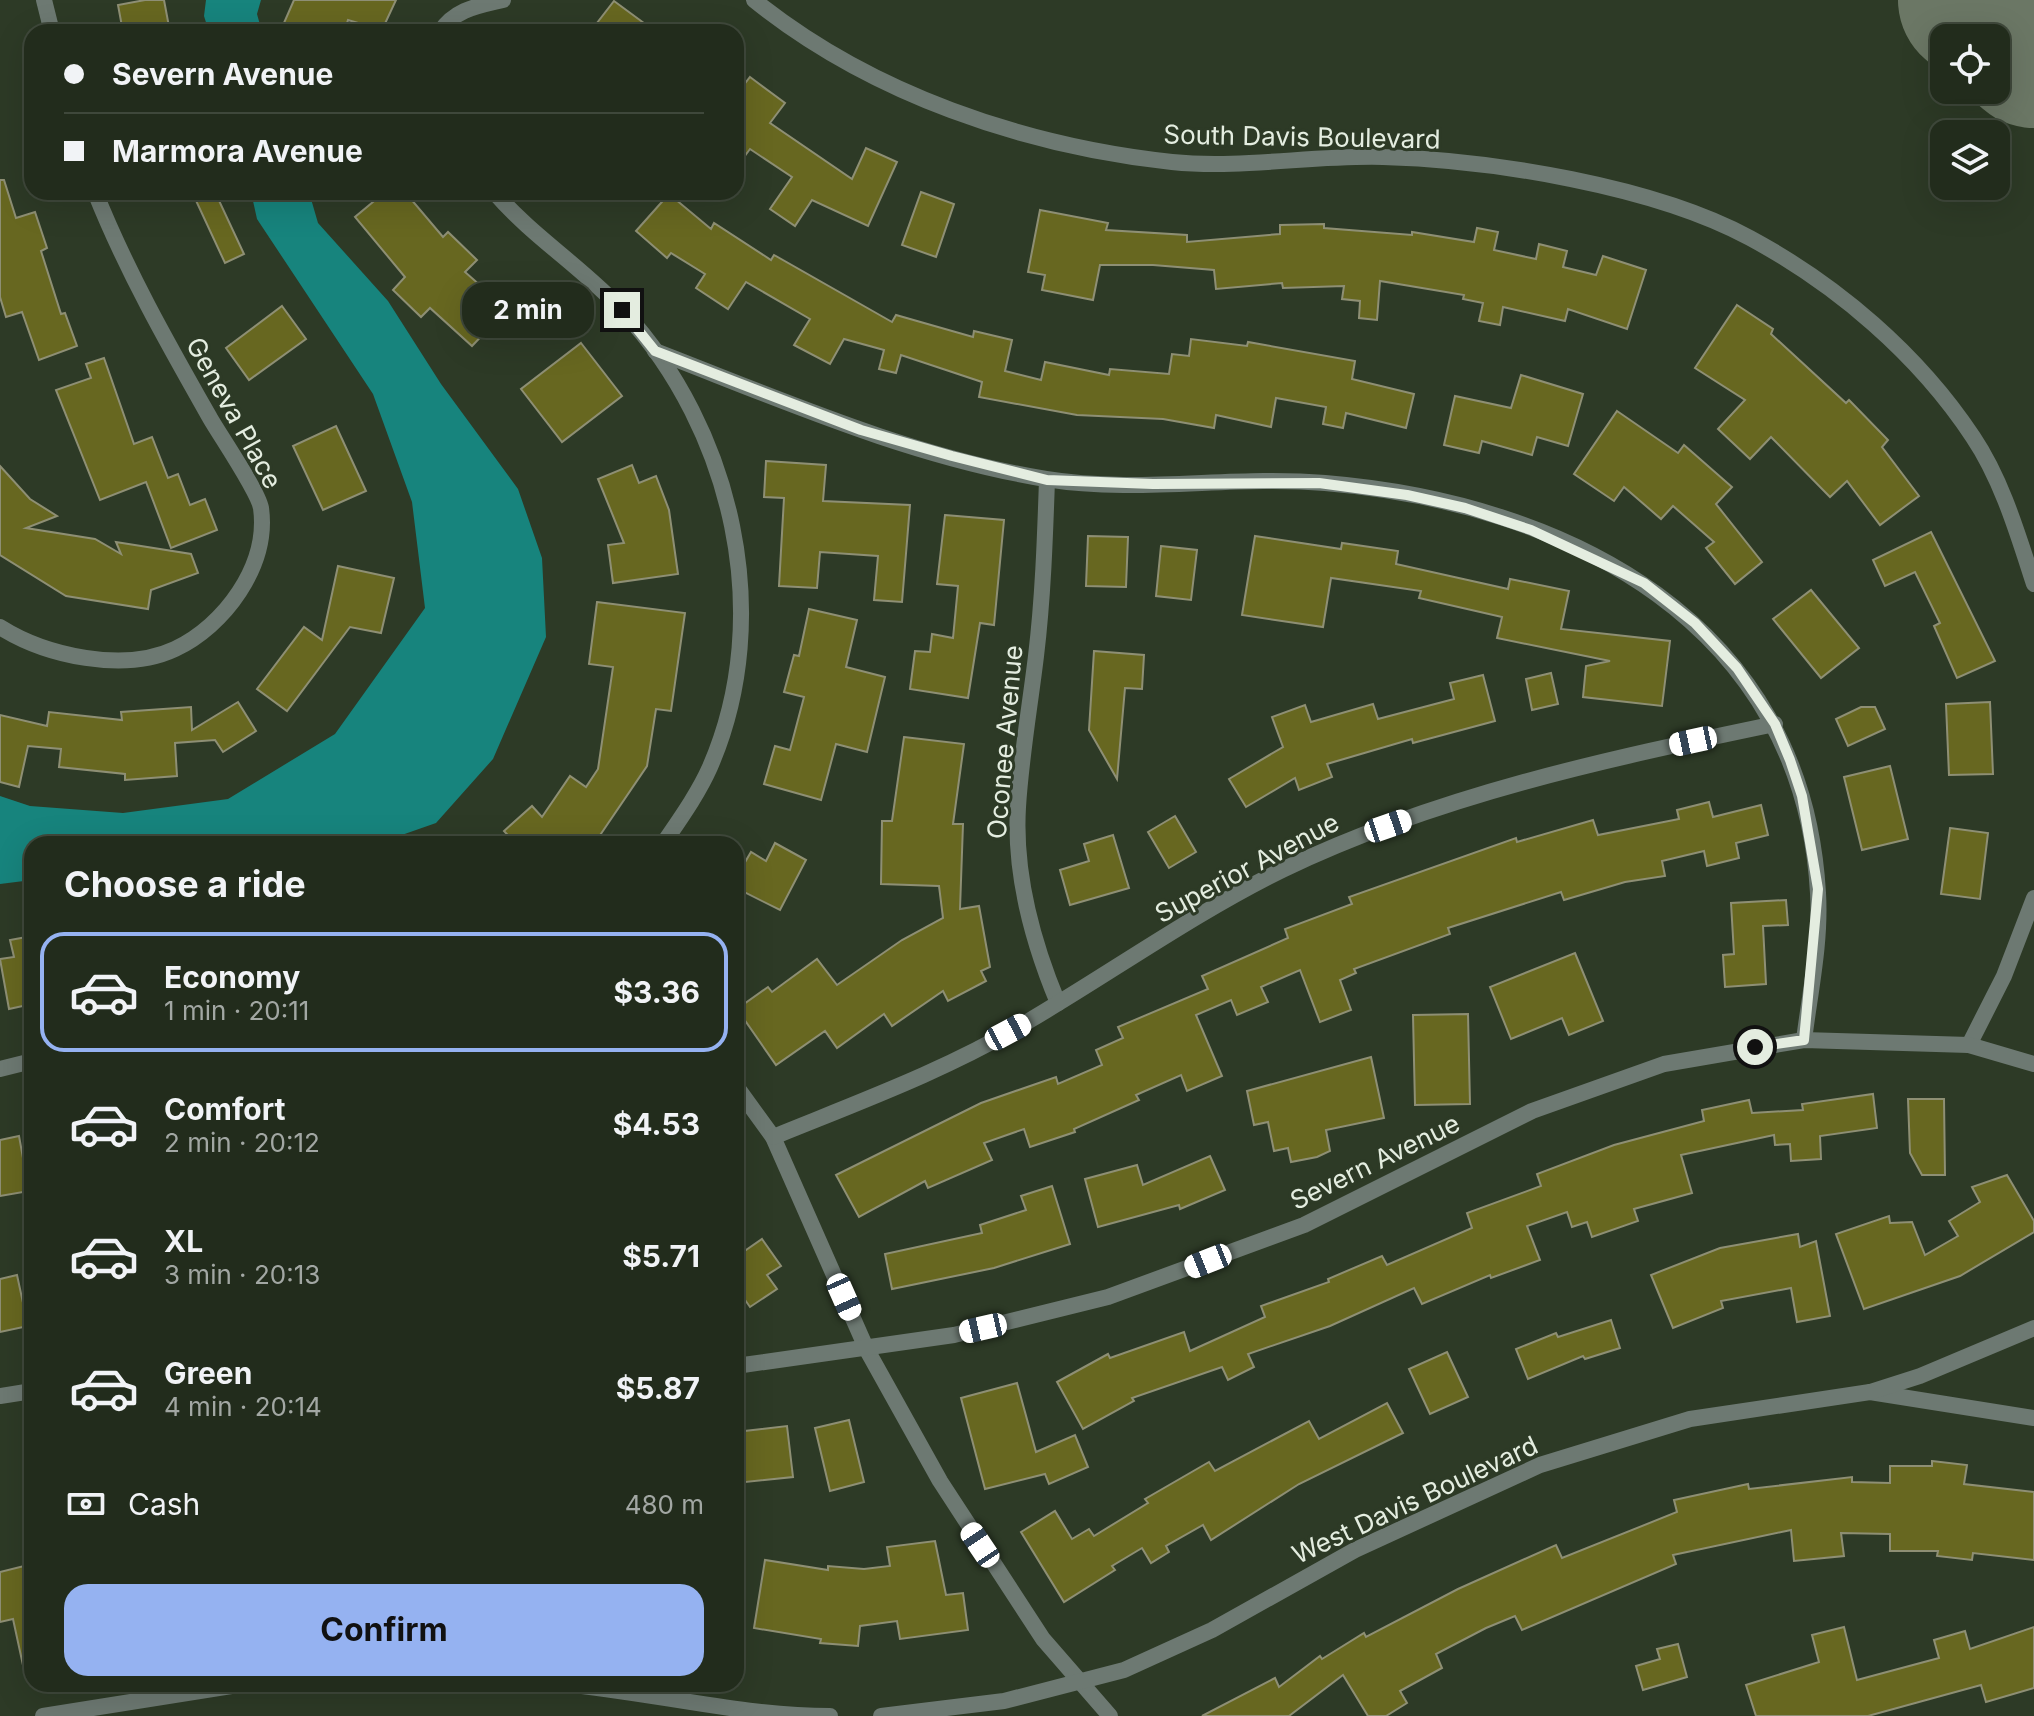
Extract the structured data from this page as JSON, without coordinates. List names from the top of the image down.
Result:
{
  "streets": {
    "street": [
      "South Davis Boulevard",
      "Geneva Place",
      "Oconee Avenue",
      "Superior Avenue",
      "Severn Avenue",
      "West Davis Boulevard"
    ]
  },
  "crossings": [
    ["Oconee Avenue", "Superior Avenue"]
  ],
  "page": {
    "banner": ["Severn Avenue", "Marmora Avenue"],
    "bubble": "2 min",
    "heading": "Choose a ride",
    "list": [
      {
        "name": "Economy",
        "note": "1 min · 20:11",
        "value": "$3.36"
      },
      {
        "name": "Comfort",
        "note": "2 min · 20:12",
        "value": "$4.53"
      },
      {
        "name": "XL",
        "note": "3 min · 20:13",
        "value": "$5.71"
      },
      {
        "name": "Green",
        "note": "4 min · 20:14",
        "value": "$5.87"
      }
    ],
    "pay": ["Cash", "480 m"],
    "buttons": "Confirm"
  }
}
